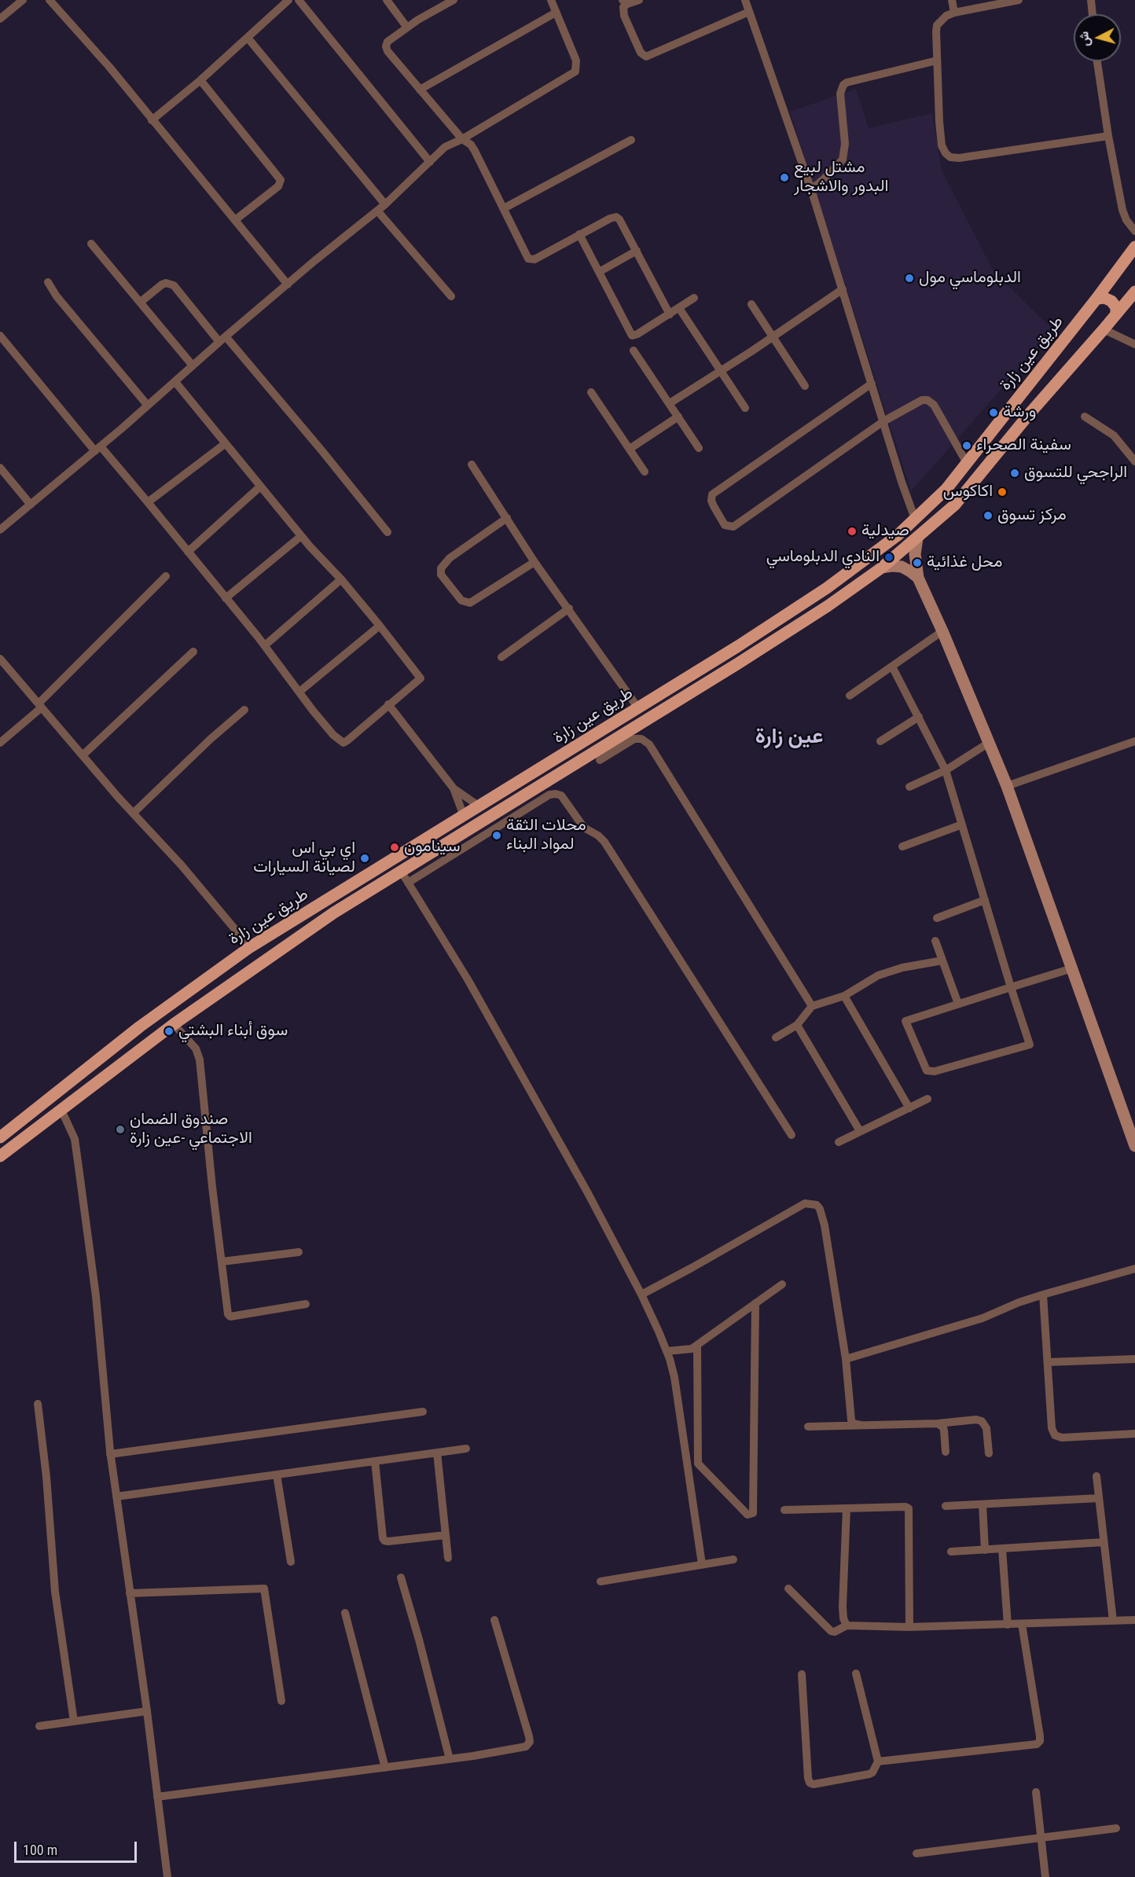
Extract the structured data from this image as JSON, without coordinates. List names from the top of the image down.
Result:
{
  "streets": {
    "main road": ["طريق عين زارة"]
  },
  "districts": ["عين زارة"],
  "places": [
    "مشتل لبيع البدور والاشجار",
    "الدبلوماسي مول",
    "ورشة",
    "سفينة الصحراء",
    "الراجحي للتسوق",
    "اكاكوس",
    "مركز تسوق",
    "صيدلية",
    "النادي الدبلوماسي",
    "محل غذائية",
    "محلات الثقة لمواد البناء",
    "سينامون",
    "اي بي اس لصيانة السيارات",
    "سوق أبناء البشتي",
    "صندوق الضمان الاجتماعي -عين زارة"
  ],
  "scale_bar": "100 m",
  "north": "left"
}
